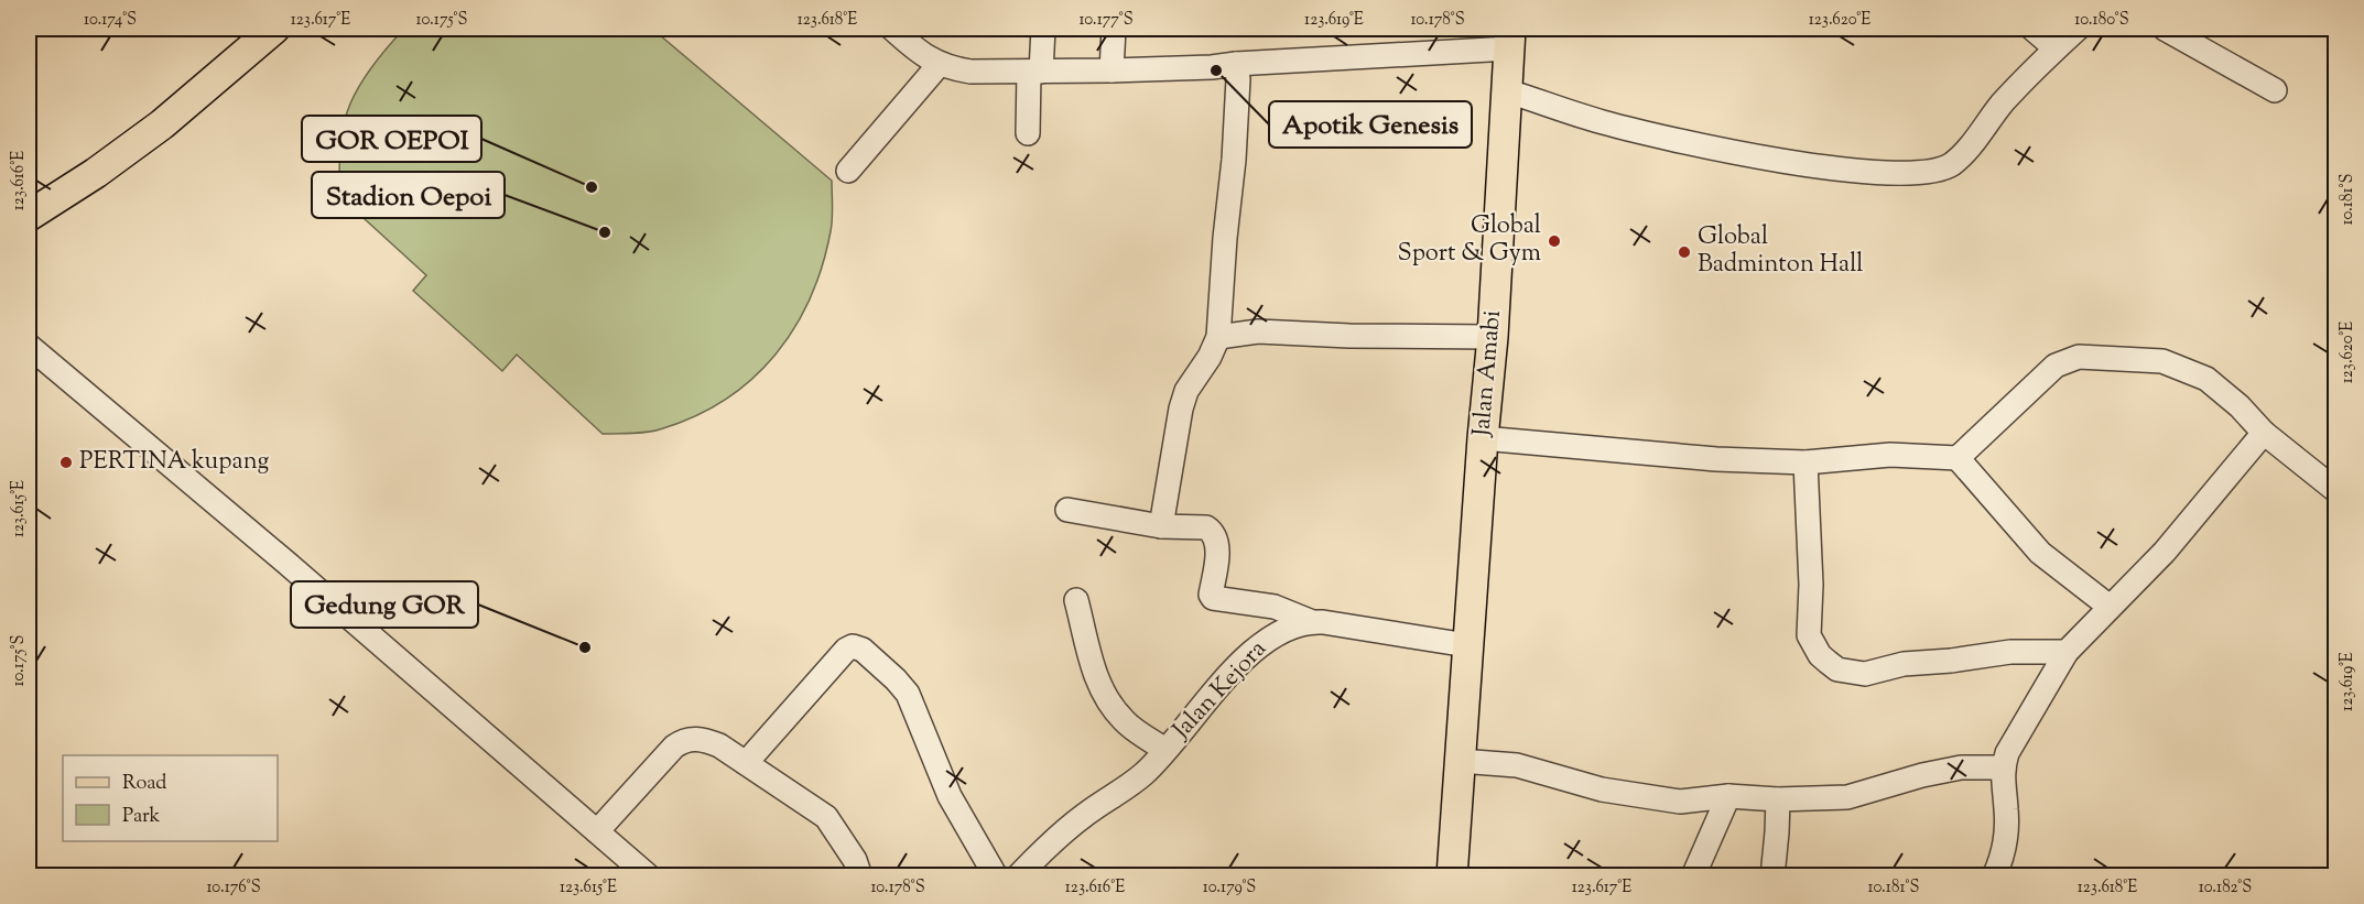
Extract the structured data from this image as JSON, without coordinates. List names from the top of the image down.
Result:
{
  "streets": {
    "main road": ["Jalan Amabi"],
    "street": ["Jalan Kejora"]
  },
  "crossings": [
    ["Jalan Amabi", "Jalan Kejora"]
  ],
  "places": [
    "Apotik Genesis",
    "GOR OEPOI",
    "Stadion Oepoi",
    "Global Sport & Gym",
    "Global Badminton Hall",
    "PERTINA kupang",
    "Gedung GOR"
  ],
  "legend": ["Road", "Park"],
  "coordinates": [
    "10.174°S",
    "123.617°E",
    "10.175°S",
    "123.618°E",
    "10.177°S",
    "123.619°E",
    "10.178°S",
    "123.620°E",
    "10.180°S",
    "123.616°E",
    "10.181°S",
    "123.615°E",
    "10.176°S",
    "10.179°S",
    "10.182°S"
  ]
}
